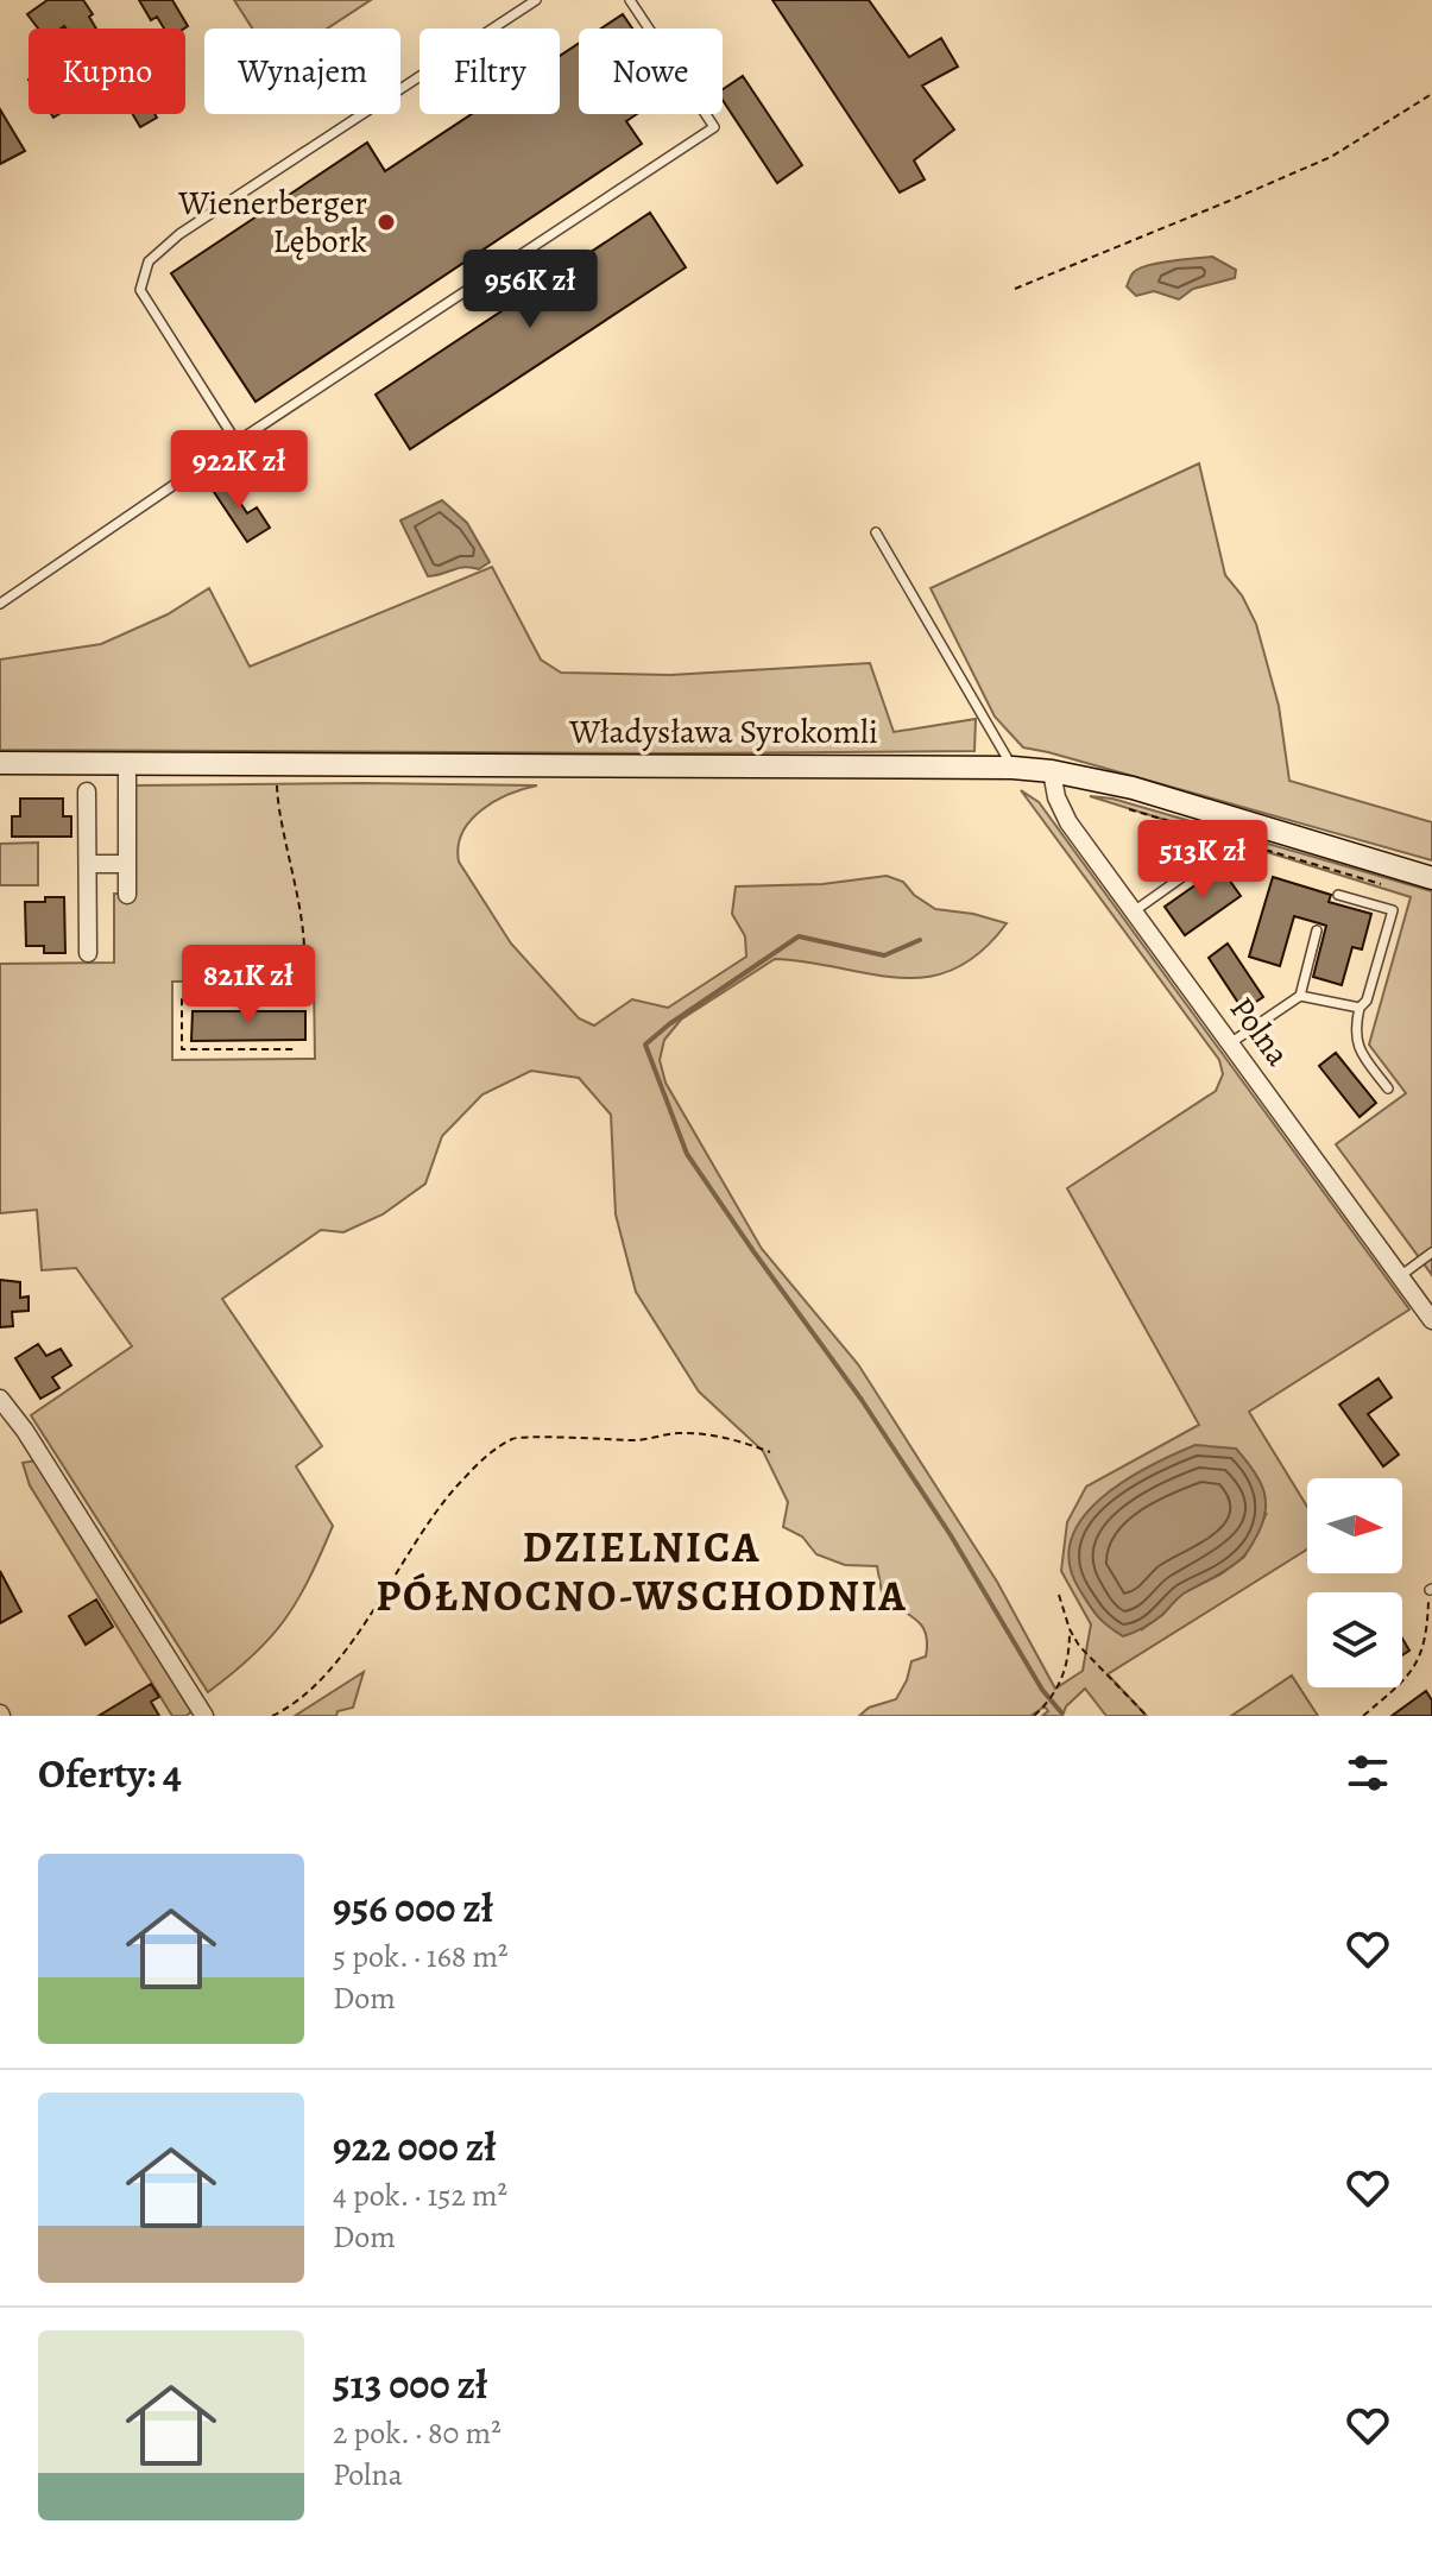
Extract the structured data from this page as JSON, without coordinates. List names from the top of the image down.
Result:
{
  "streets": {
    "street": ["Władysława Syrokomli", "Polna"]
  },
  "crossings": [
    ["Władysława Syrokomli", "Polna"]
  ],
  "districts": ["DZIELNICA PÓŁNOCNO-WSCHODNIA"],
  "places": ["Wienerberger Lębork"],
  "north": "right",
  "page": {
    "chip": [
      "Kupno",
      "Wynajem",
      "Filtry",
      "Nowe"
    ],
    "price": [
      "956K zł",
      "922K zł",
      "513K zł",
      "821K zł"
    ],
    "heading": "Oferty: 4",
    "list": [
      {
        "name": "956 000 zł",
        "note": "5 pok. · 168 m² · Dom"
      },
      {
        "name": "922 000 zł",
        "note": "4 pok. · 152 m² · Dom"
      },
      {
        "name": "513 000 zł",
        "note": "2 pok. · 80 m² · Polna"
      }
    ]
  }
}
